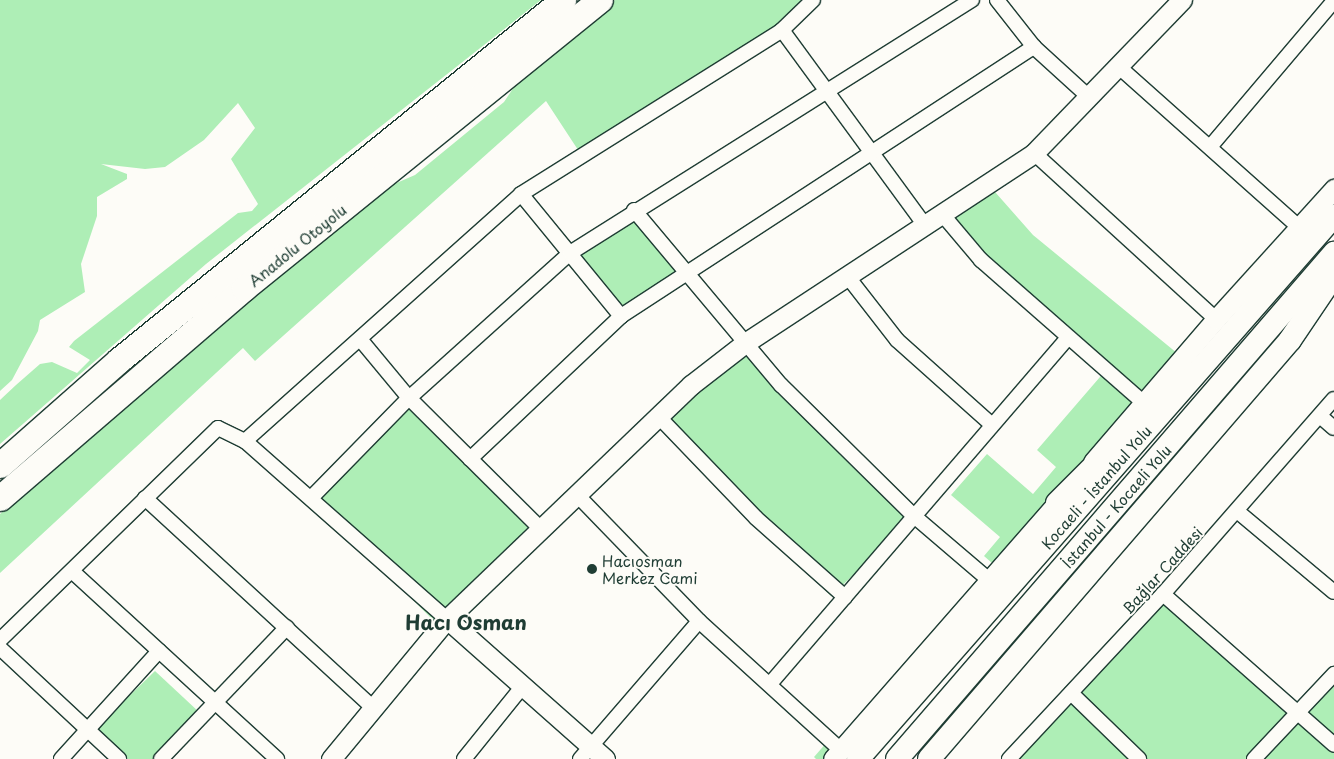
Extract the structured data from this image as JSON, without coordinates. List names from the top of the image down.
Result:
{
  "streets": {
    "highway": ["Anadolu Otoyolu", "Kocaeli - İstanbul Yolu", "İstanbul - Kocaeli Yolu"],
    "street": ["Bağlar Caddesi"]
  },
  "districts": ["Hacı Osman"],
  "places": ["Hacıosman Merkez Cami"]
}
